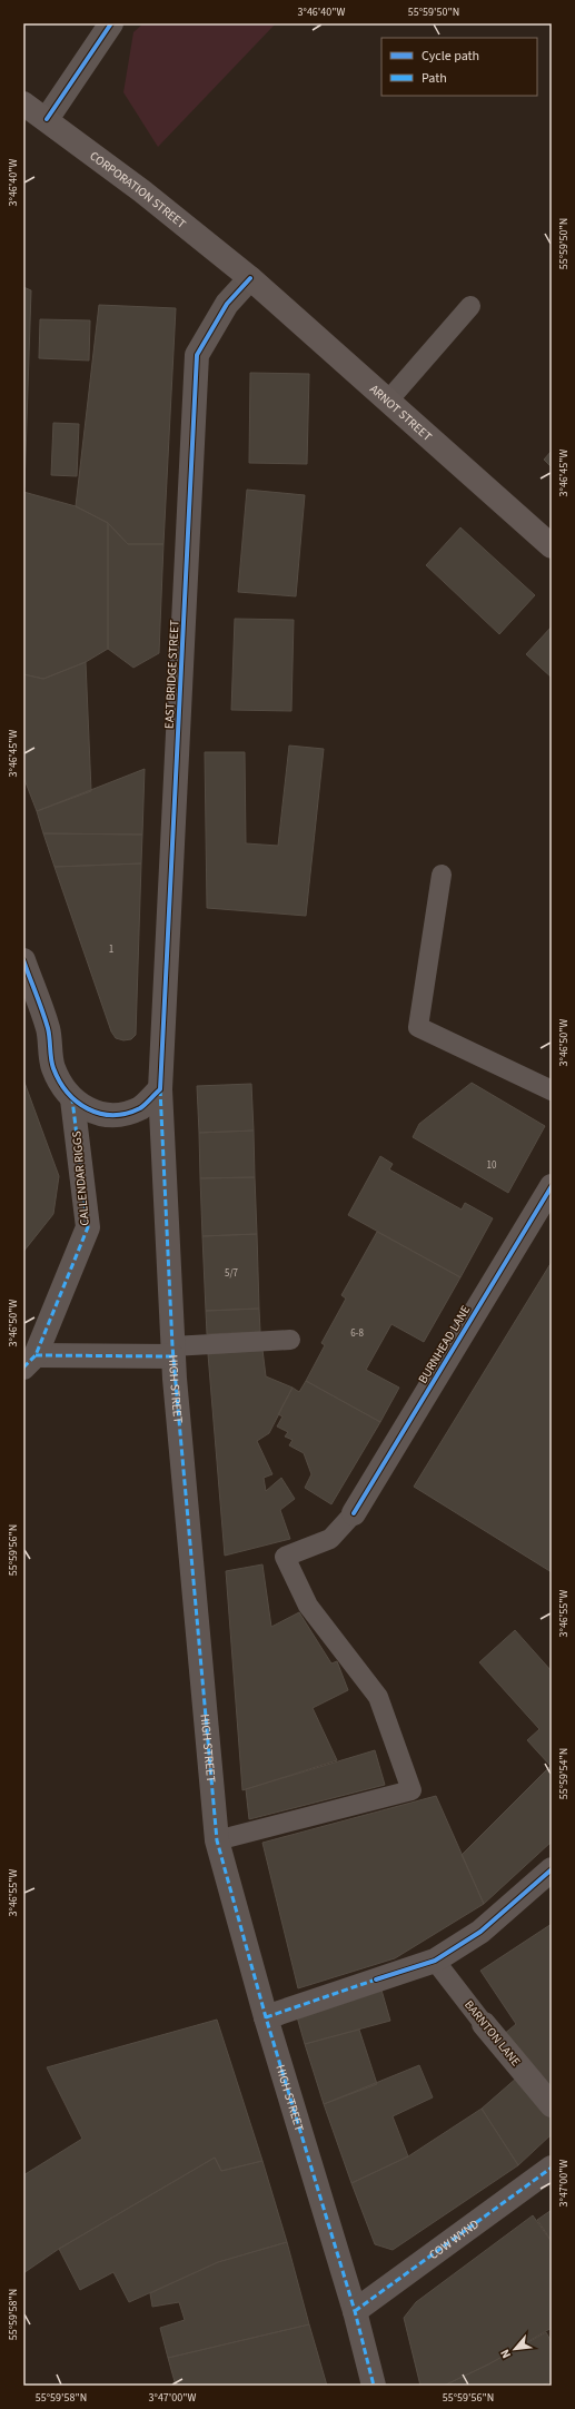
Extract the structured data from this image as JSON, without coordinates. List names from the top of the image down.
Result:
{
  "streets": {
    "main road": ["CORPORATION STREET", "ARNOT STREET"],
    "street": [
      "EAST BRIDGE STREET",
      "CALLENDAR RIGGS",
      "BURNHEAD LANE",
      "HIGH STREET",
      "BARNTON LANE",
      "COW WYND"
    ]
  },
  "crossings": [
    ["CORPORATION STREET", "ARNOT STREET"],
    ["CORPORATION STREET", "EAST BRIDGE STREET"],
    ["ARNOT STREET", "EAST BRIDGE STREET"],
    ["EAST BRIDGE STREET", "HIGH STREET"],
    ["CALLENDAR RIGGS", "HIGH STREET"],
    ["HIGH STREET", "COW WYND"]
  ],
  "house_numbers": [
    "1",
    "10",
    "5/7",
    "6-8"
  ],
  "legend": ["Cycle path", "Path"],
  "north": "bottom left",
  "coordinates": [
    "3°46'40\"W",
    "55°59'50\"N",
    "3°46'45\"W",
    "3°46'50\"W",
    "55°59'56\"N",
    "3°46'55\"W",
    "55°59'54\"N",
    "3°47'00\"W",
    "55°59'58\"N"
  ]
}
